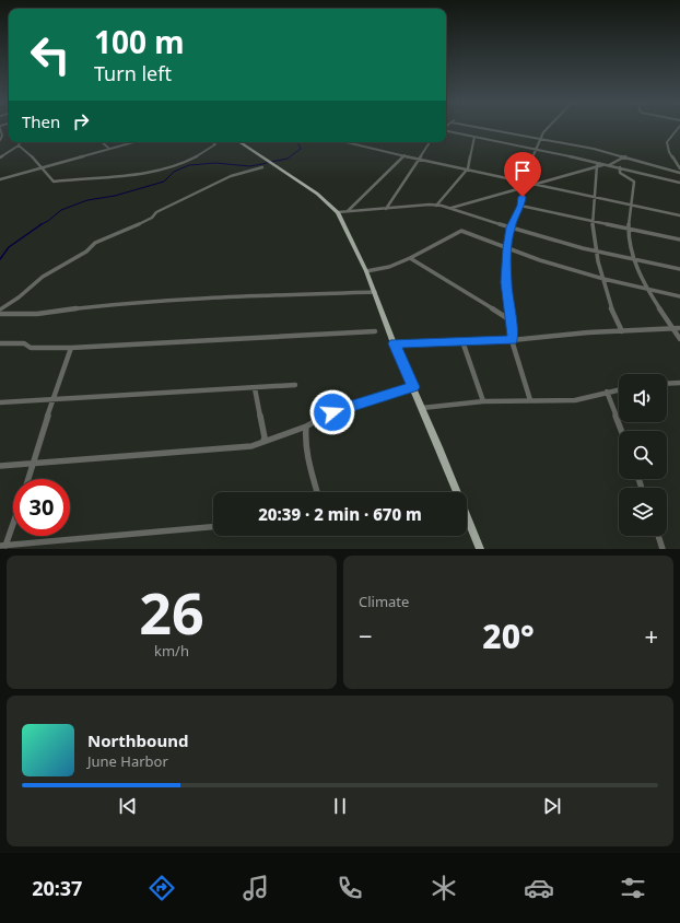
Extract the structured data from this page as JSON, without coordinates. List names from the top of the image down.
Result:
{
  "page": {
    "turn": ["100 m", "Turn left"],
    "then": "Then",
    "limit": "30",
    "trip": "20:39 · 2 min · 670 m",
    "tile": [
      ["26", "km/h"],
      "Climate"
    ],
    "heat": ["−", "20°", "+"],
    "song": ["Northbound", "June Harbor"],
    "tabs": "20:37"
  }
}
